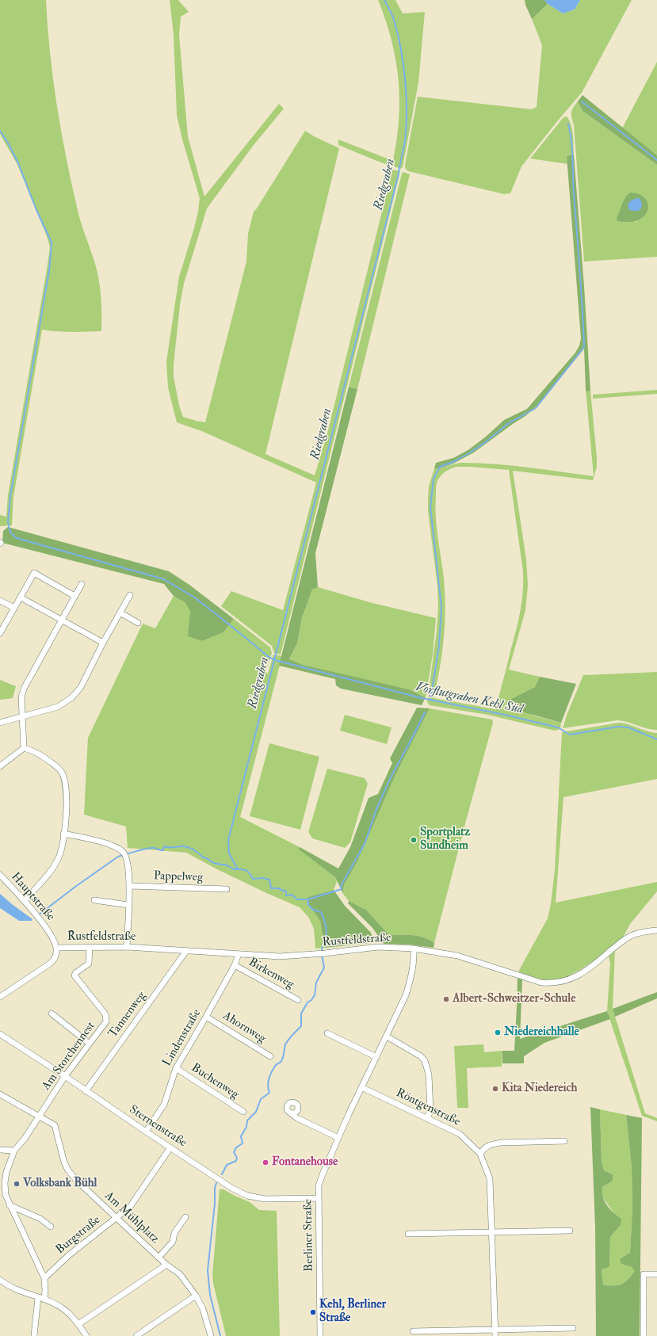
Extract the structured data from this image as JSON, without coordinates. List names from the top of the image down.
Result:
{
  "streets": {
    "street": [
      "Pappelweg",
      "Hauptstraße",
      "Rustfeldstraße",
      "Birkenweg",
      "Tannenweg",
      "Ahornweg",
      "Lindenstraße",
      "Am Storchennest",
      "Buchenweg",
      "Röntgenstraße",
      "Sternenstraße",
      "Am Mühlplatz",
      "Burgstraße",
      "Berliner Straße"
    ]
  },
  "crossings": [
    ["Hauptstraße", "Rustfeldstraße"],
    ["Rustfeldstraße", "Tannenweg"],
    ["Rustfeldstraße", "Lindenstraße"],
    ["Rustfeldstraße", "Am Storchennest"],
    ["Rustfeldstraße", "Berliner Straße"],
    ["Birkenweg", "Lindenstraße"],
    ["Tannenweg", "Sternenstraße"],
    ["Ahornweg", "Lindenstraße"],
    ["Lindenstraße", "Buchenweg"],
    ["Lindenstraße", "Sternenstraße"],
    ["Am Storchennest", "Sternenstraße"],
    ["Am Storchennest", "Am Mühlplatz"],
    ["Am Storchennest", "Burgstraße"],
    ["Röntgenstraße", "Berliner Straße"],
    ["Sternenstraße", "Burgstraße"],
    ["Sternenstraße", "Berliner Straße"],
    ["Am Mühlplatz", "Burgstraße"]
  ],
  "water": ["Riedgraben", "Vorflutgraben Kehl Süd"],
  "places": [
    "Sportplatz Sundheim",
    "Albert-Schweitzer-Schule",
    "Niedereichhalle",
    "Kita Niedereich",
    "Fontanehouse",
    "Volksbank Bühl",
    "Kehl, Berliner Straße"
  ]
}
